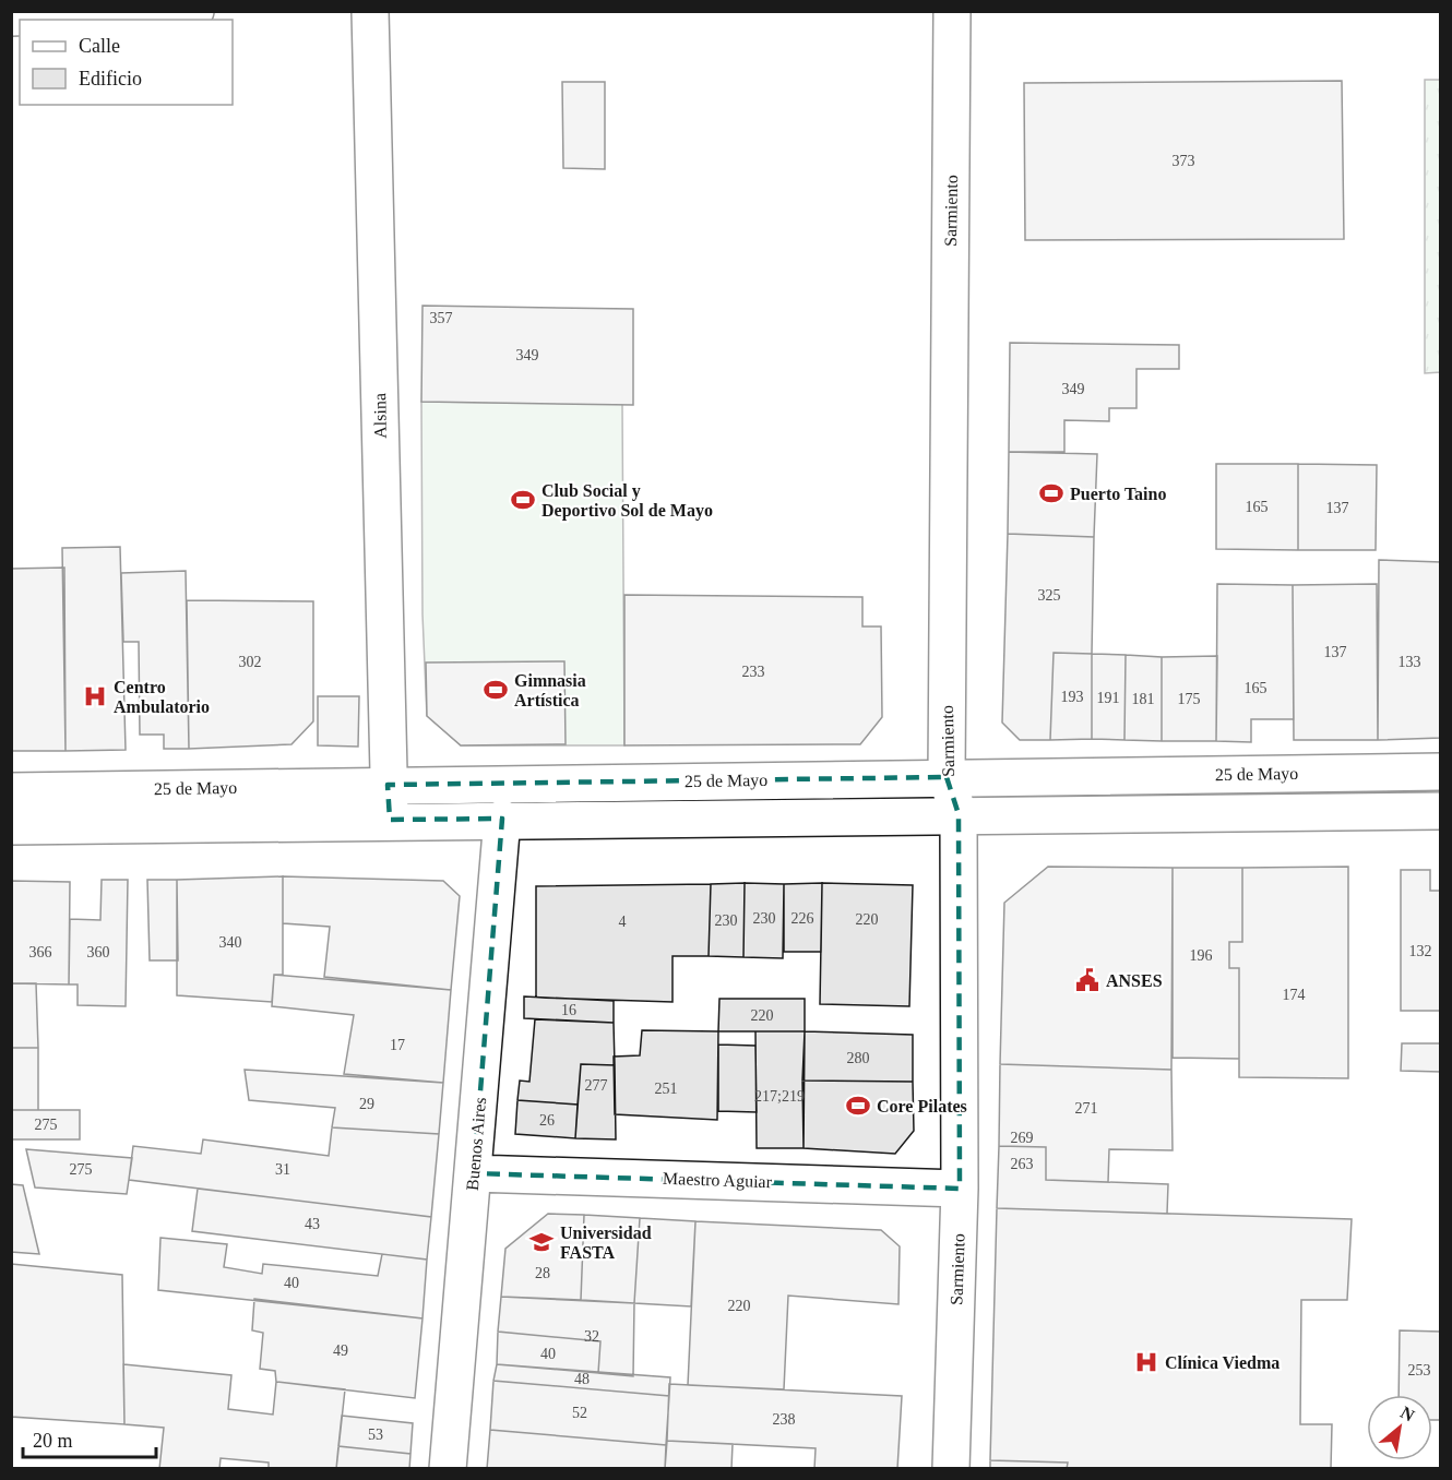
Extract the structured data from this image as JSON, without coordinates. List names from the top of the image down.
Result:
{
  "streets": {
    "street": [
      "Sarmiento",
      "Alsina",
      "25 de Mayo",
      "Buenos Aires",
      "Maestro Aguiar"
    ]
  },
  "crossings": [
    ["Sarmiento", "25 de Mayo"],
    ["Sarmiento", "Maestro Aguiar"],
    ["Alsina", "25 de Mayo"],
    ["25 de Mayo", "Buenos Aires"],
    ["Buenos Aires", "Maestro Aguiar"]
  ],
  "places": {
    "sports": [
      "Puerto Taino",
      "Club Social y Deportivo Sol de Mayo",
      "Gimnasia Artística",
      "Core Pilates"
    ],
    "hospital": ["Centro Ambulatorio", "Clínica Viedma"],
    "public building": ["ANSES"],
    "school or university": ["Universidad FASTA"]
  },
  "house_numbers": [
    "373",
    "357",
    "349",
    "349",
    "165",
    "137",
    "325",
    "137",
    "302",
    "133",
    "233",
    "165",
    "193",
    "191",
    "181",
    "175",
    "230",
    "226",
    "220",
    "230",
    "4",
    "340",
    "132",
    "366",
    "360",
    "196",
    "174",
    "16",
    "220",
    "17",
    "280",
    "277",
    "251",
    "217;219",
    "29",
    "271",
    "26",
    "275",
    "269",
    "263",
    "275",
    "31",
    "43",
    "28",
    "40",
    "220",
    "32",
    "49",
    "40",
    "253",
    "48",
    "52",
    "238",
    "53"
  ],
  "legend": ["Calle", "Edificio"],
  "scale_bar": "20 m",
  "north": "top right"
}
